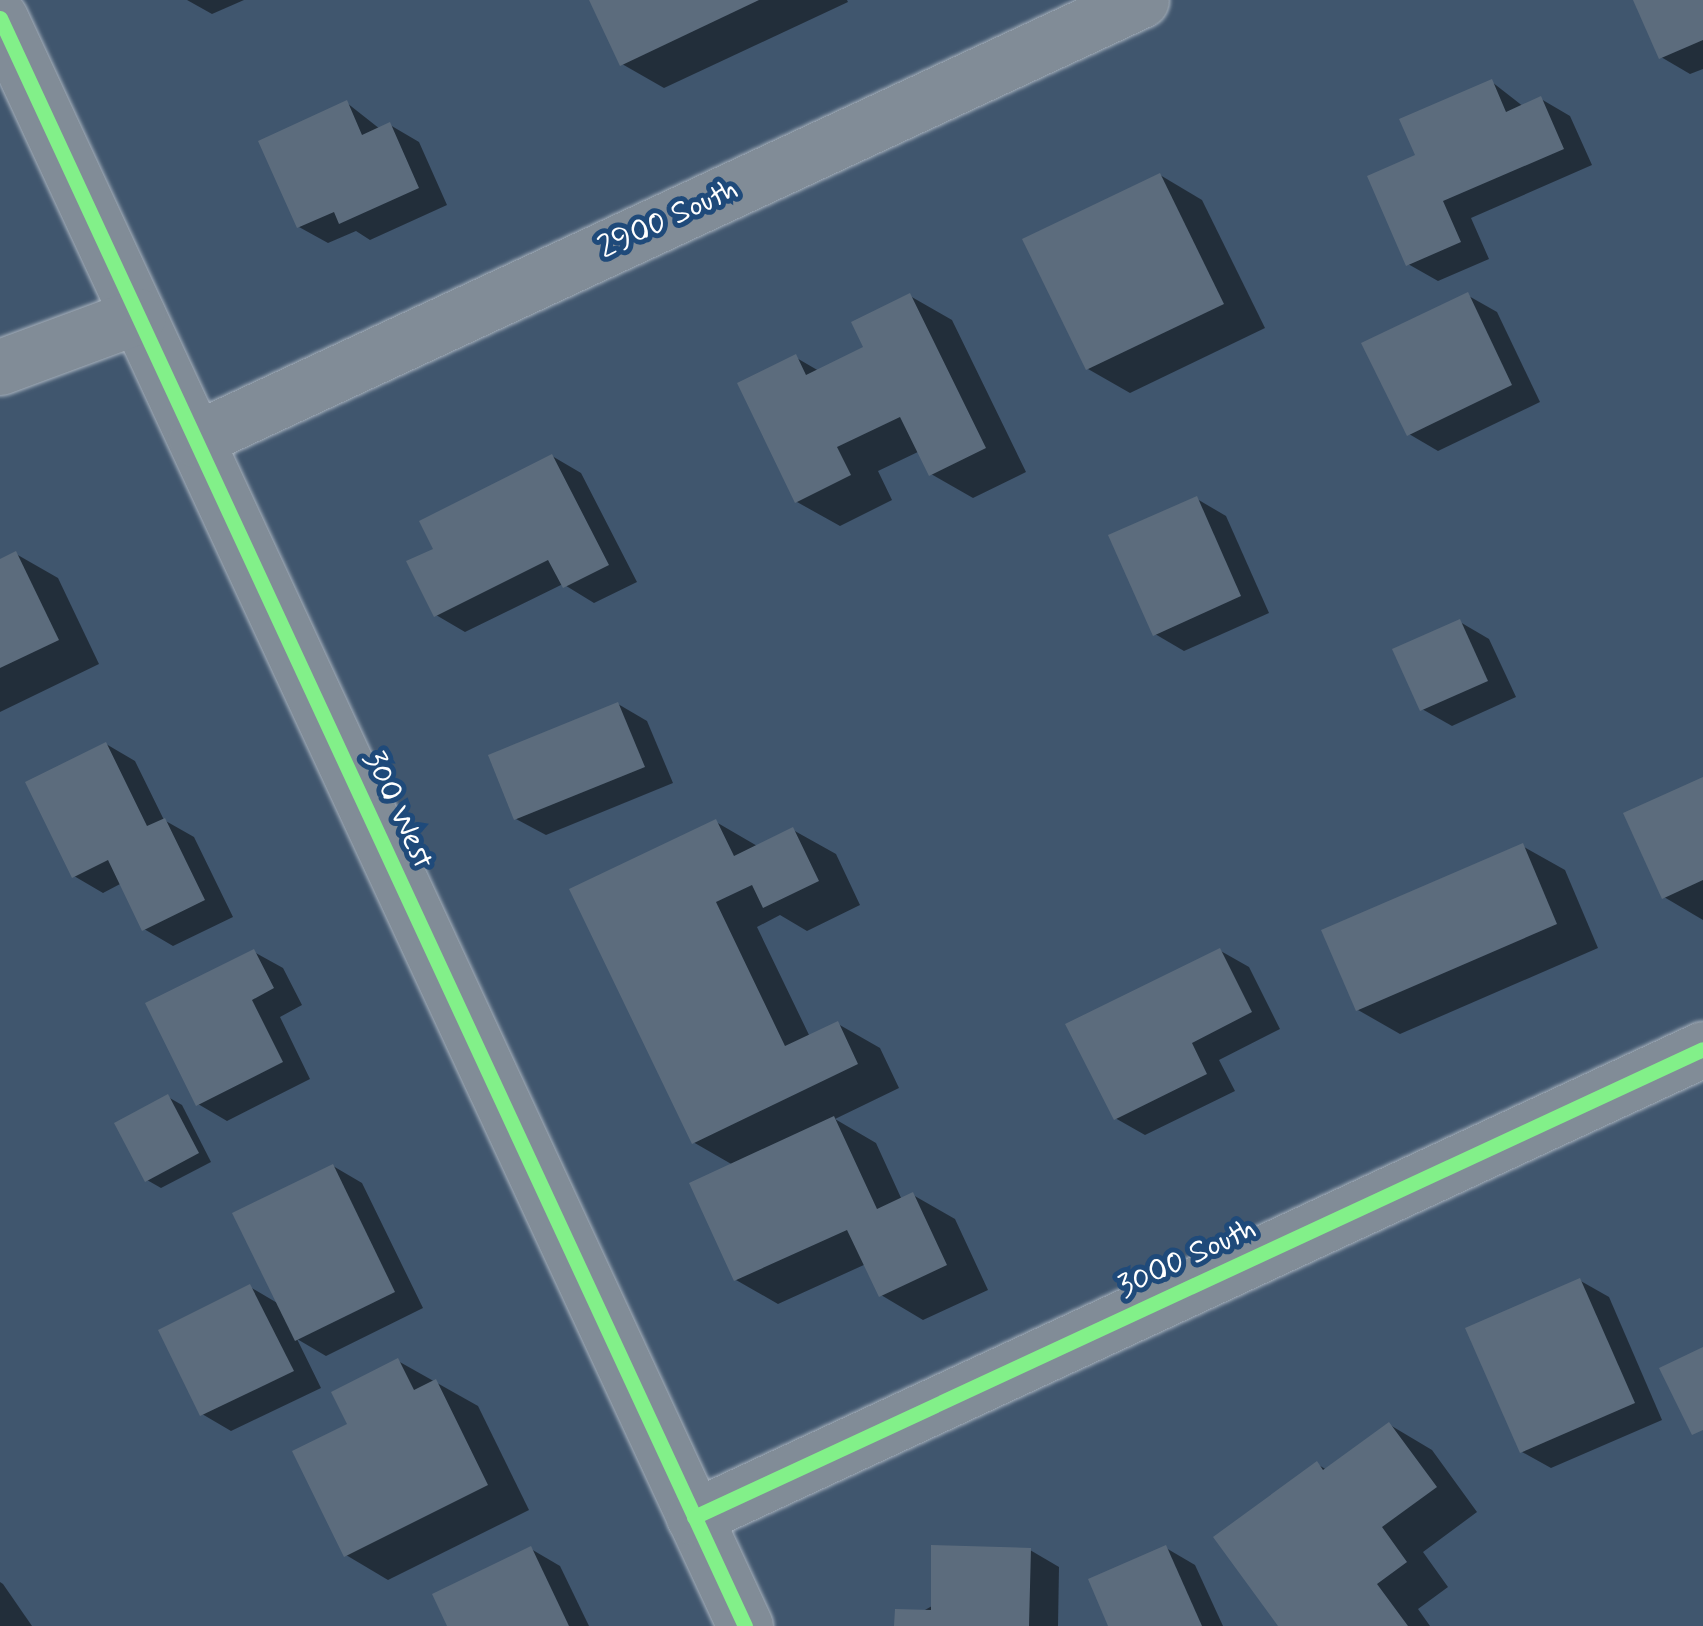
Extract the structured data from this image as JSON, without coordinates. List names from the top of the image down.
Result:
{
  "streets": {
    "street": ["2900 South", "300 West", "3000 South"]
  },
  "crossings": [
    ["2900 South", "300 West"],
    ["300 West", "3000 South"]
  ]
}
